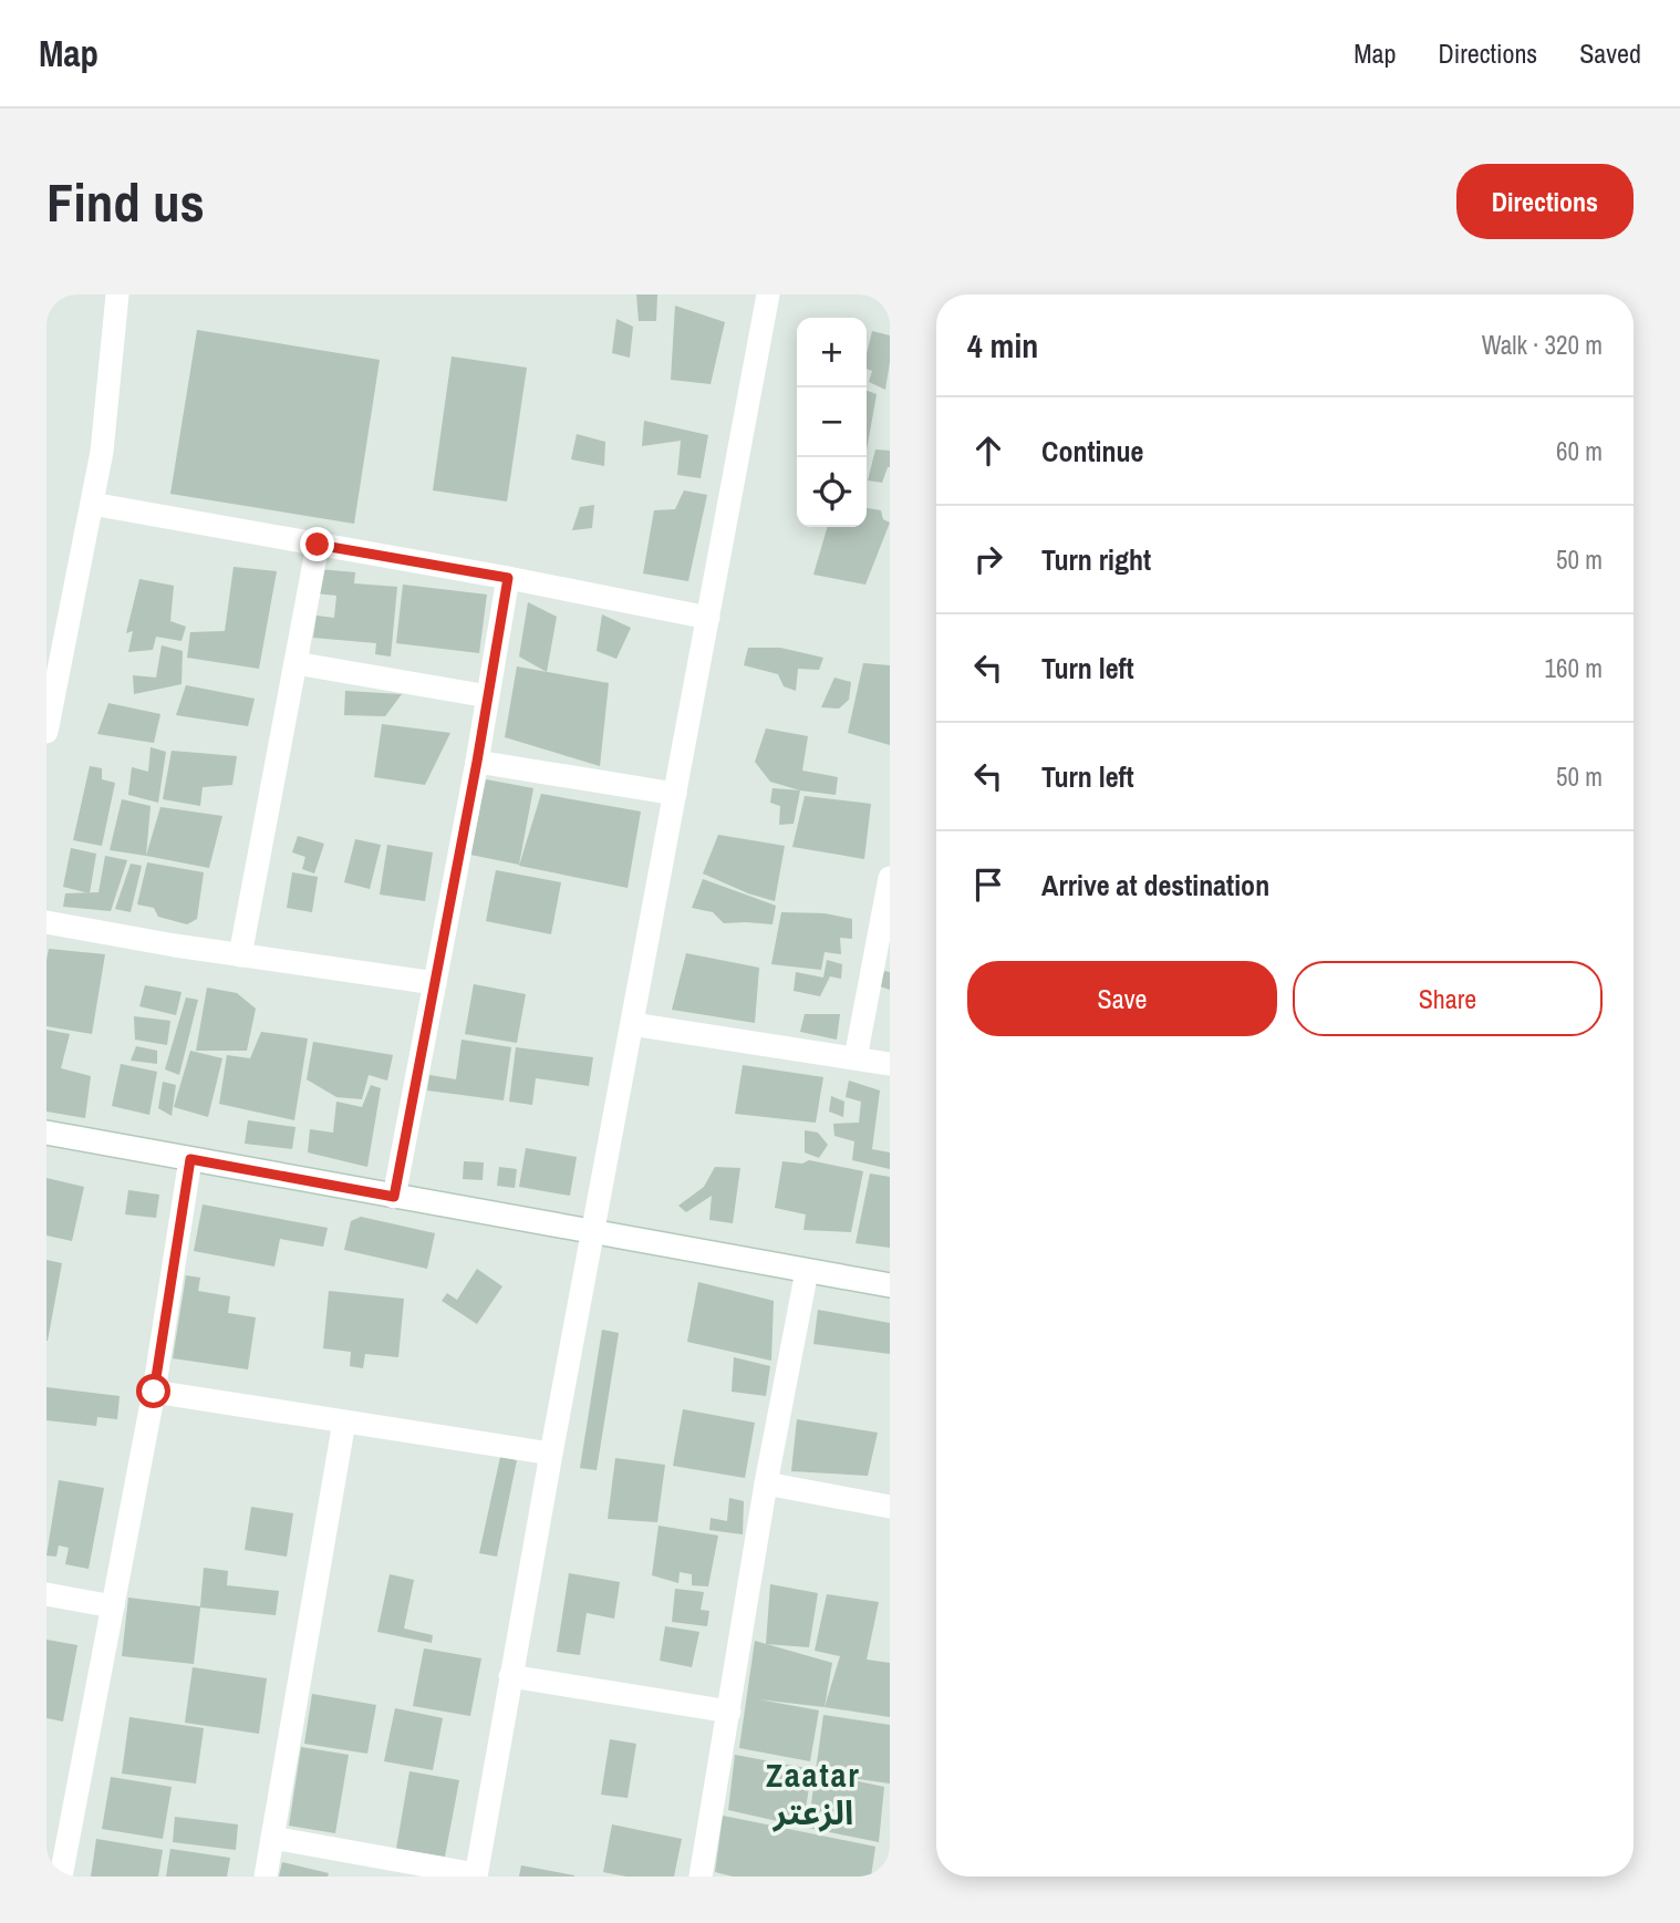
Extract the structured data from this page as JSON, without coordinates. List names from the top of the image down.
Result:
{
  "districts": ["Zaatar الزعتر"],
  "page": {
    "header": "Map",
    "nav": ["Map", "Directions", "Saved"],
    "buttons": [
      "Directions",
      ["Save", "Share"]
    ],
    "title": "Find us",
    "heading": ["4 min", "Walk · 320 m"],
    "map_buttons": ["+", "−"],
    "list": [
      ["Continue", "60 m"],
      ["Turn right", "50 m"],
      ["Turn left", "160 m"],
      ["Turn left", "50 m"],
      "Arrive at destination"
    ]
  }
}
